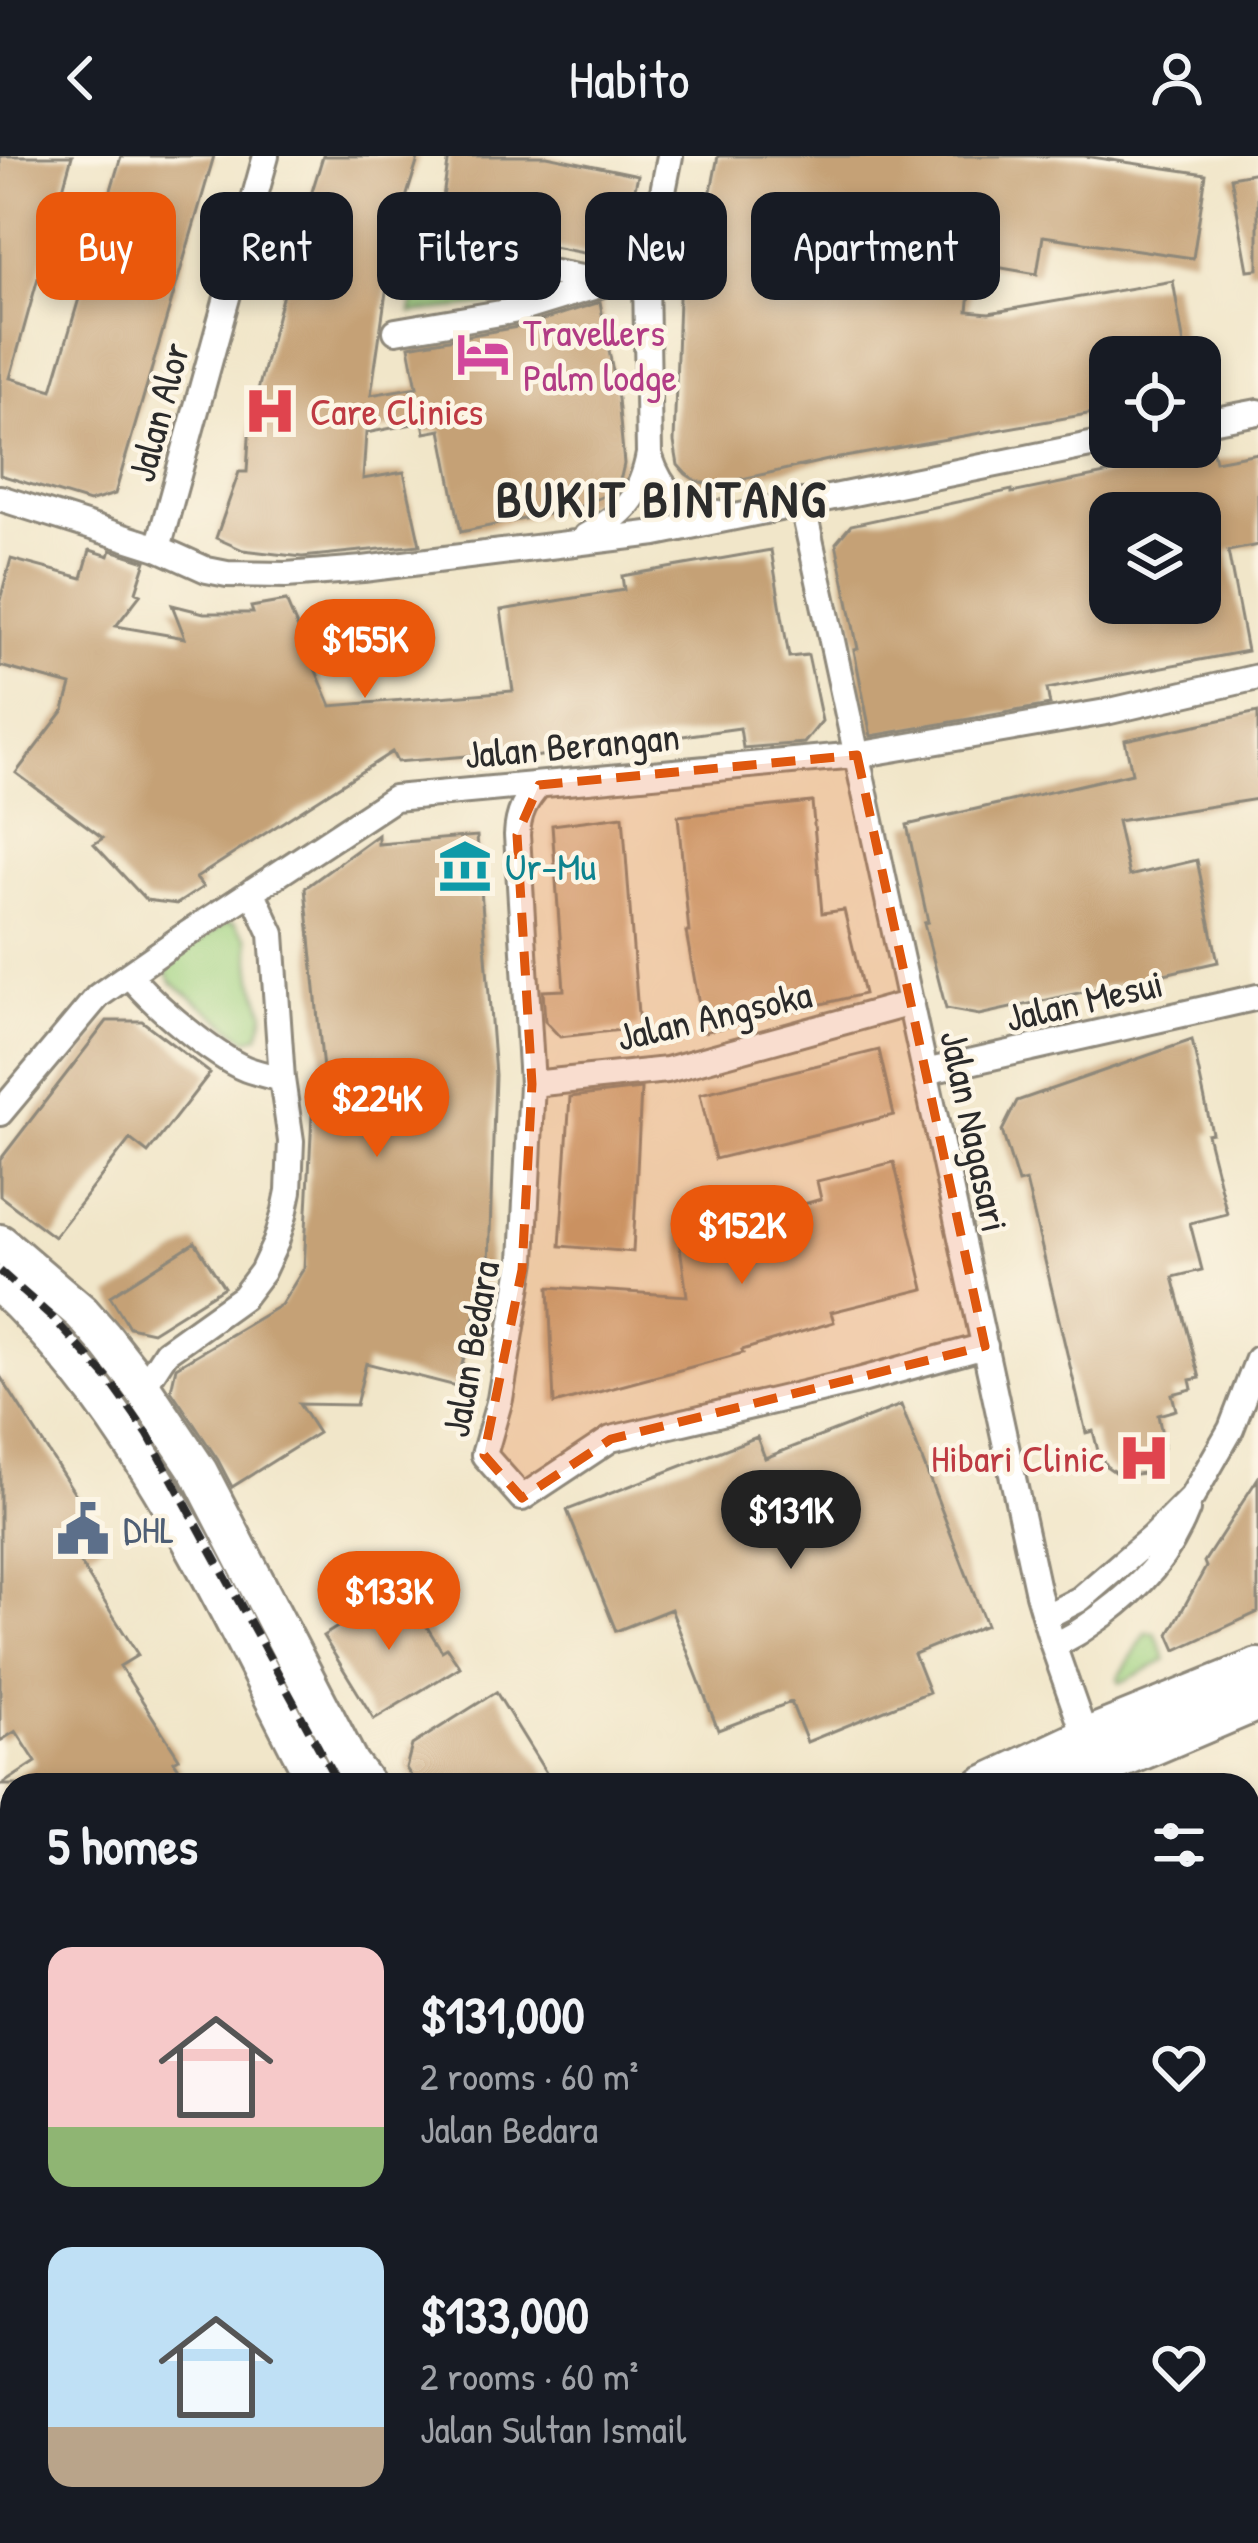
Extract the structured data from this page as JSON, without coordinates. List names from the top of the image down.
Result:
{
  "streets": {
    "street": [
      "Jalan Alor",
      "Jalan Berangan",
      "Jalan Mesui",
      "Jalan Angsoka",
      "Jalan Nagasari",
      "Jalan Bedara"
    ]
  },
  "crossings": [
    ["Jalan Berangan", "Jalan Nagasari"],
    ["Jalan Berangan", "Jalan Bedara"],
    ["Jalan Mesui", "Jalan Nagasari"],
    ["Jalan Angsoka", "Jalan Nagasari"],
    ["Jalan Angsoka", "Jalan Bedara"],
    ["Jalan Nagasari", "Jalan Bedara"]
  ],
  "districts": ["BUKIT BINTANG"],
  "places": {
    "hotel": ["Travellers Palm lodge"],
    "hospital": ["Care Clinics", "Hibari Clinic"],
    "museum": ["Ur-Mu"],
    "public building": ["DHL"]
  },
  "page": {
    "header": "Habito",
    "chip": [
      "Buy",
      "Rent",
      "Filters",
      "New",
      "Apartment"
    ],
    "price": [
      "$155K",
      "$224K",
      "$152K",
      "$131K",
      "$133K"
    ],
    "heading": "5 homes",
    "list": [
      {
        "name": "$131,000",
        "note": "2 rooms · 60 m² · Jalan Bedara"
      },
      {
        "name": "$133,000",
        "note": "2 rooms · 60 m² · Jalan Sultan Ismail"
      }
    ]
  }
}
